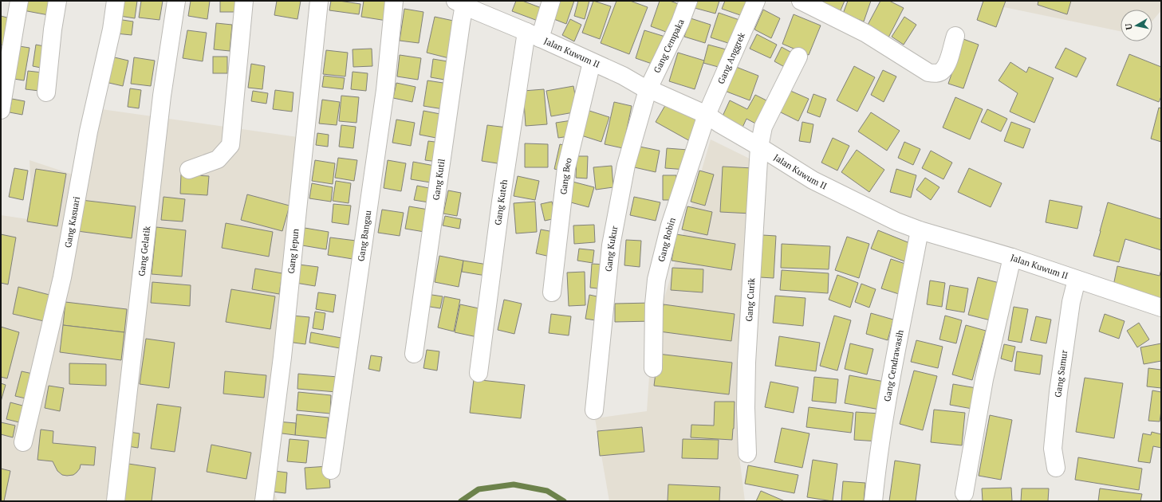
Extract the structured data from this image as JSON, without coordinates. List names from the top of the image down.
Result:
{
  "streets": {
    "street": [
      "Gang Cempaka",
      "Jalan Kuwum II",
      "Gang Anggrek",
      "Gang Beo",
      "Gang Kutil",
      "Gang Kuteh",
      "Gang Kasuari",
      "Gang Bangau",
      "Gang Robin",
      "Gang Kukur",
      "Gang Gelatik",
      "Gang Jepun",
      "Gang Curik",
      "Gang Cendrawasih",
      "Gang Samur"
    ]
  },
  "crossings": [
    ["Gang Cempaka", "Jalan Kuwum II"],
    ["Gang Cempaka", "Gang Kukur"],
    ["Jalan Kuwum II", "Gang Anggrek"],
    ["Jalan Kuwum II", "Gang Beo"],
    ["Jalan Kuwum II", "Gang Kutil"],
    ["Jalan Kuwum II", "Gang Kuteh"],
    ["Jalan Kuwum II", "Gang Robin"],
    ["Jalan Kuwum II", "Gang Kukur"],
    ["Jalan Kuwum II", "Gang Curik"],
    ["Jalan Kuwum II", "Gang Cendrawasih"],
    ["Jalan Kuwum II", "Gang Samur"],
    ["Gang Anggrek", "Gang Robin"]
  ],
  "north": "left"
}
